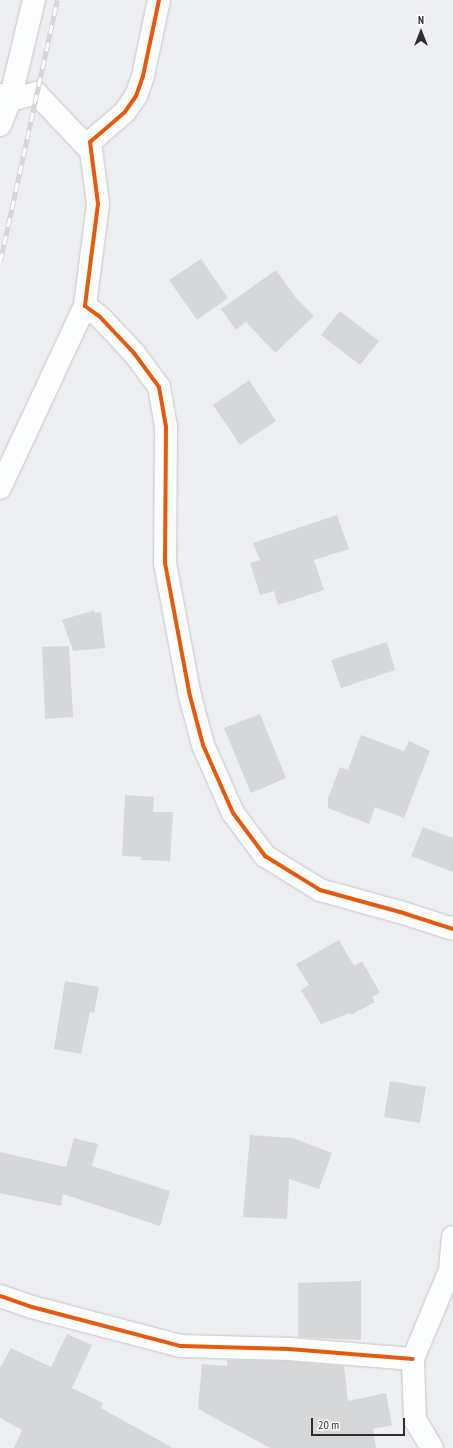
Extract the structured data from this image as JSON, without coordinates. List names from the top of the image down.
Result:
{
  "scale_bar": "20 m",
  "north": "top"
}
